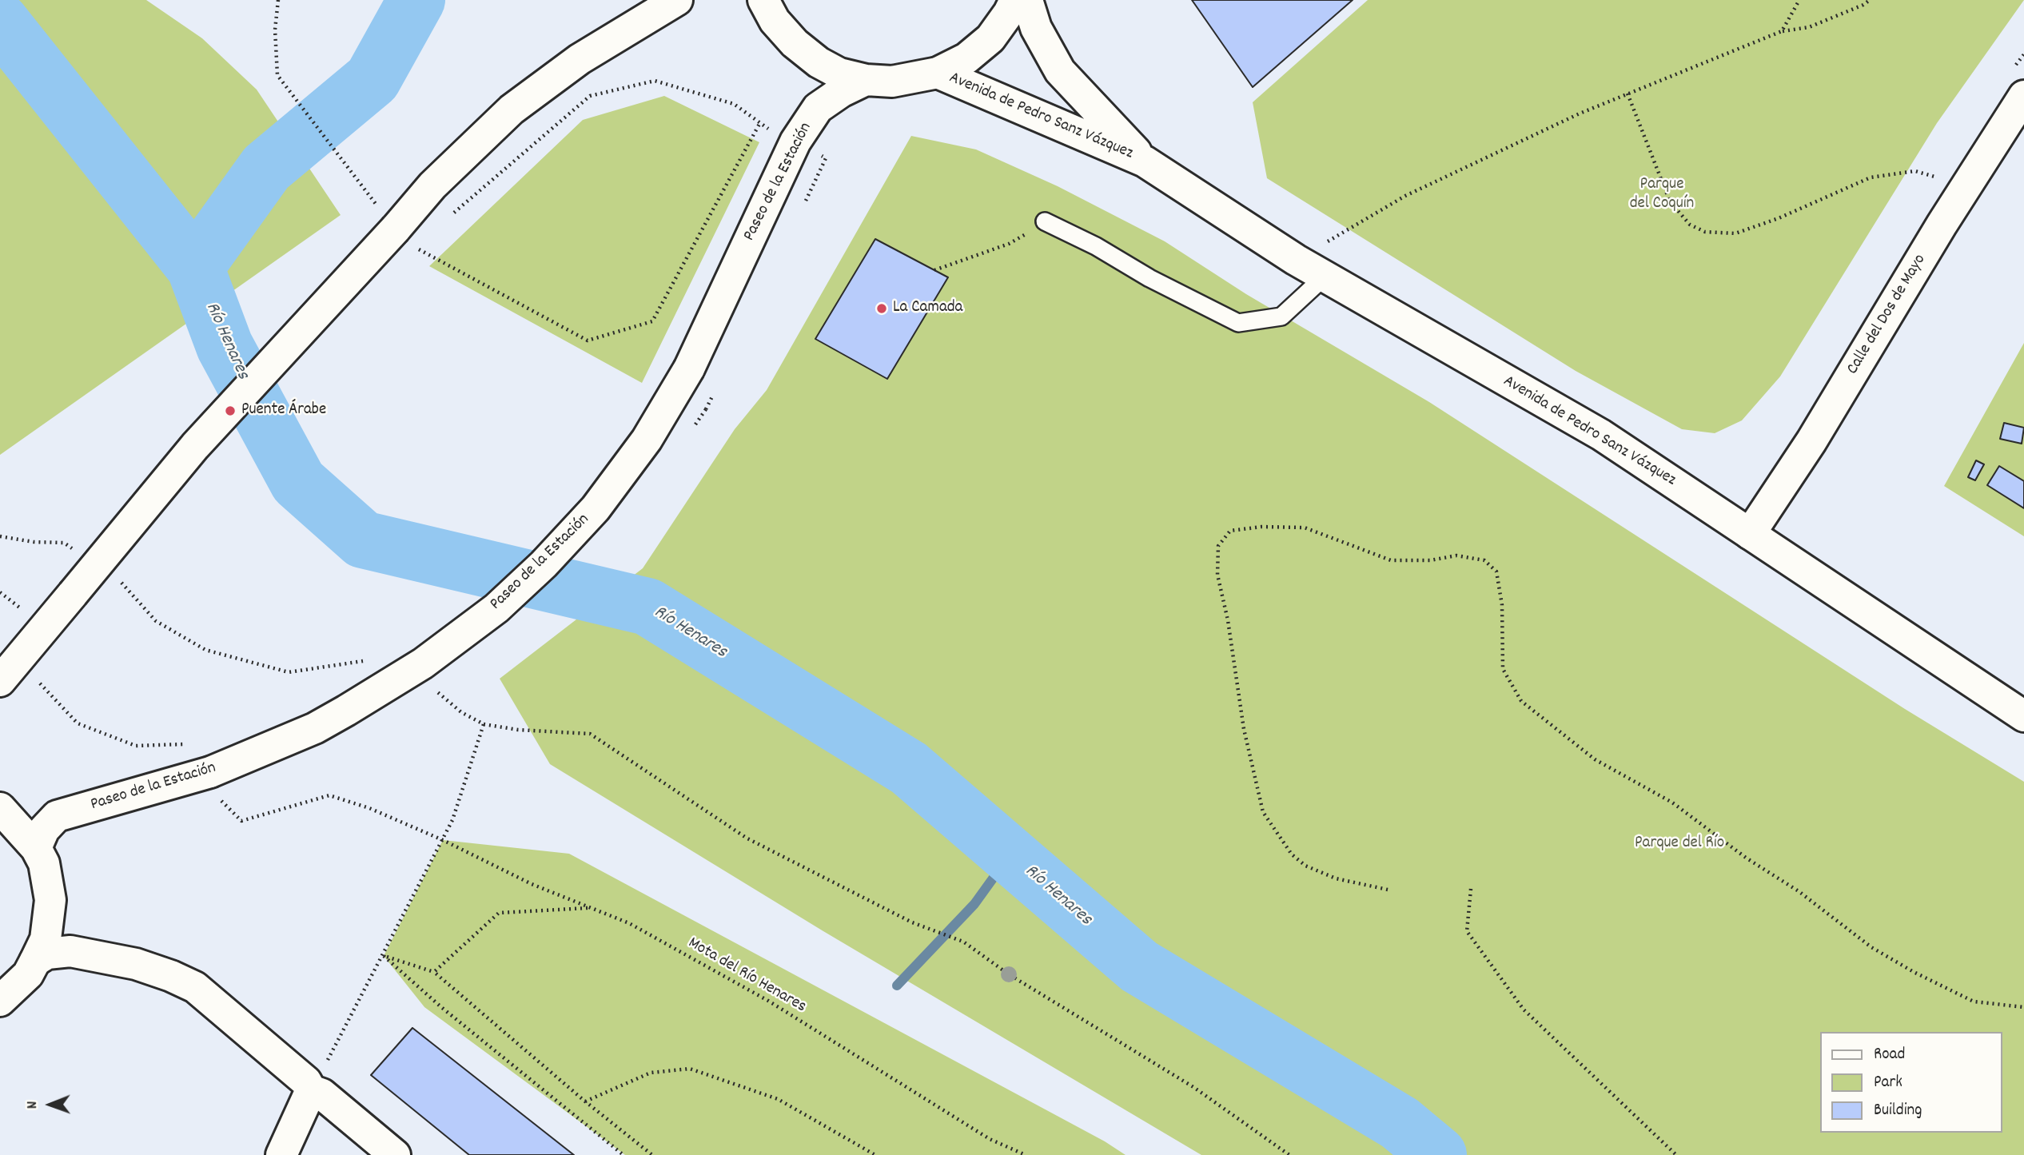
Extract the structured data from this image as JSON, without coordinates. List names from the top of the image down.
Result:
{
  "streets": {
    "main road": ["Avenida de Pedro Sanz Vázquez", "Paseo de la Estación", "Calle del Dos de Mayo"],
    "path": ["Mota del Río Henares"]
  },
  "crossings": [
    ["Avenida de Pedro Sanz Vázquez", "Calle del Dos de Mayo"],
    ["Paseo de la Estación", "Mota del Río Henares"]
  ],
  "water": ["Río Henares"],
  "parks": ["Parque del Coquín", "Parque del Río"],
  "places": ["La Camada", "Puente Árabe"],
  "legend": ["Road", "Park", "Building"],
  "north": "left"
}
